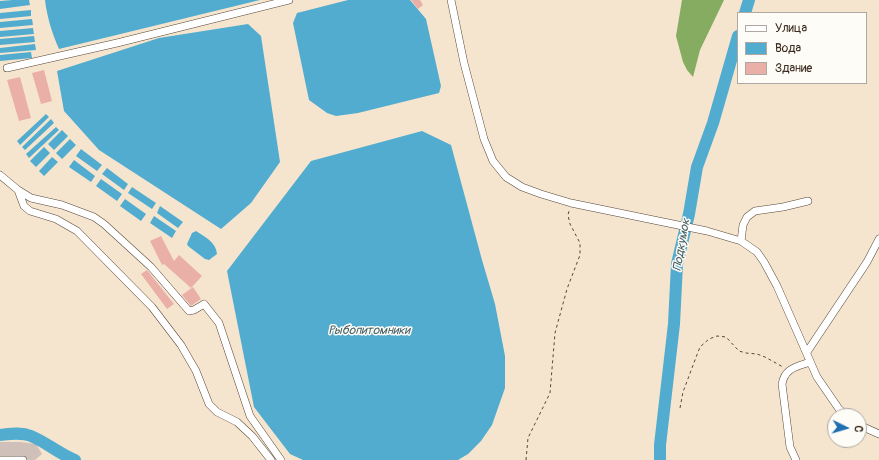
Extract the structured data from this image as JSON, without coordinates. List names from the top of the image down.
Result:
{
  "water": ["Подкумок", "Рыбопитомники"],
  "legend": ["Улица", "Вода", "Здание"],
  "north": "right"
}
